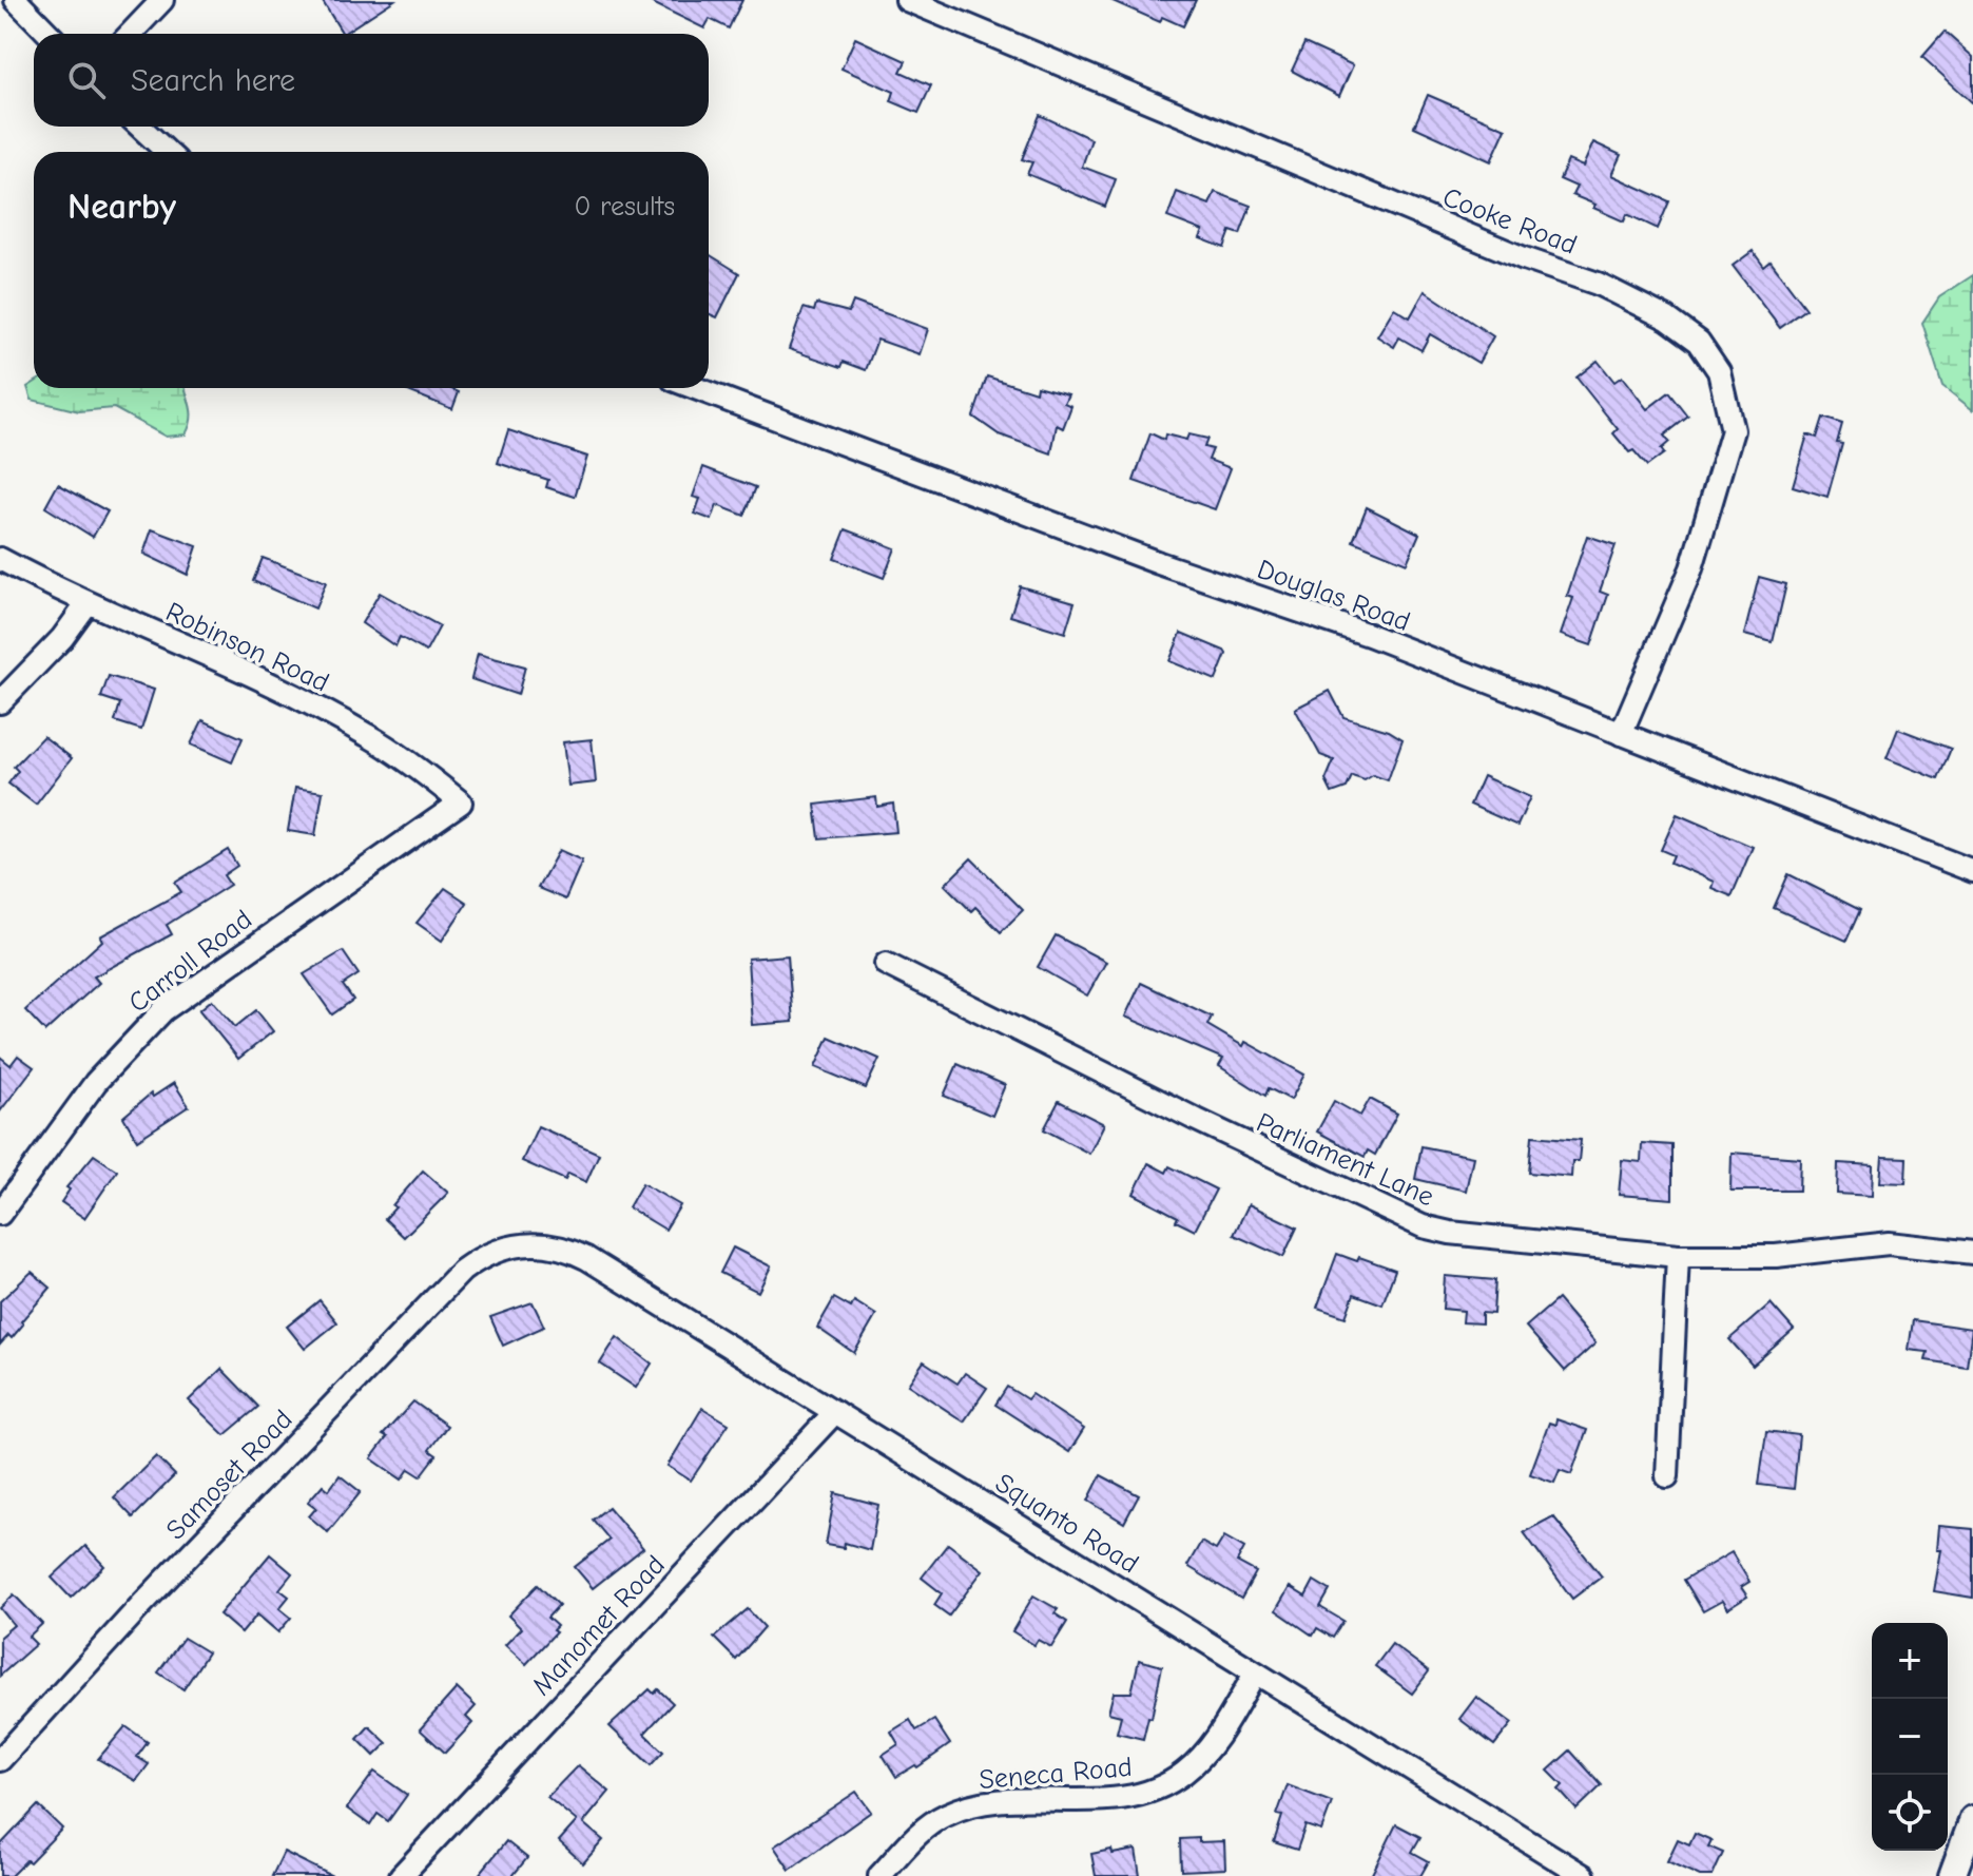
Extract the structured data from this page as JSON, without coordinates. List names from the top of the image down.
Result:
{
  "streets": {
    "street": [
      "Cooke Road",
      "Douglas Road",
      "Robinson Road",
      "Carroll Road",
      "Parliament Lane",
      "Samoset Road",
      "Squanto Road",
      "Manomet Road",
      "Seneca Road"
    ]
  },
  "crossings": [
    ["Cooke Road", "Douglas Road"],
    ["Robinson Road", "Carroll Road"],
    ["Samoset Road", "Squanto Road"],
    ["Squanto Road", "Manomet Road"],
    ["Squanto Road", "Seneca Road"]
  ],
  "page": {
    "search": "Search here",
    "heading": ["Nearby", "0 results"],
    "map_buttons": ["+", "−"]
  }
}
